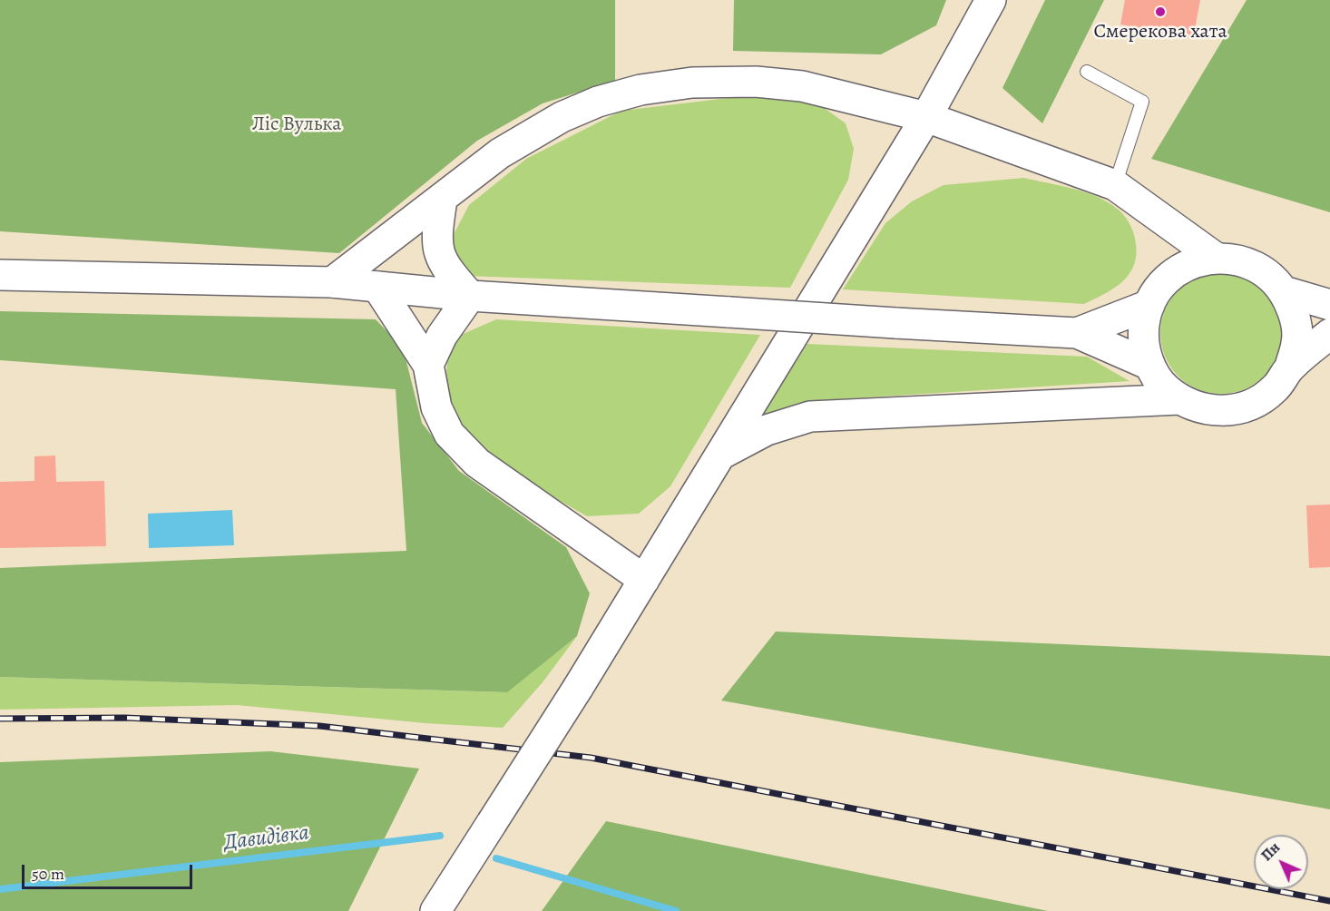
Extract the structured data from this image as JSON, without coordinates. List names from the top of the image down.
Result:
{
  "water": ["Давидівка"],
  "parks": ["Ліс Вулька"],
  "places": ["Смерекова хата"],
  "scale_bar": "50 m",
  "north": "top left"
}
